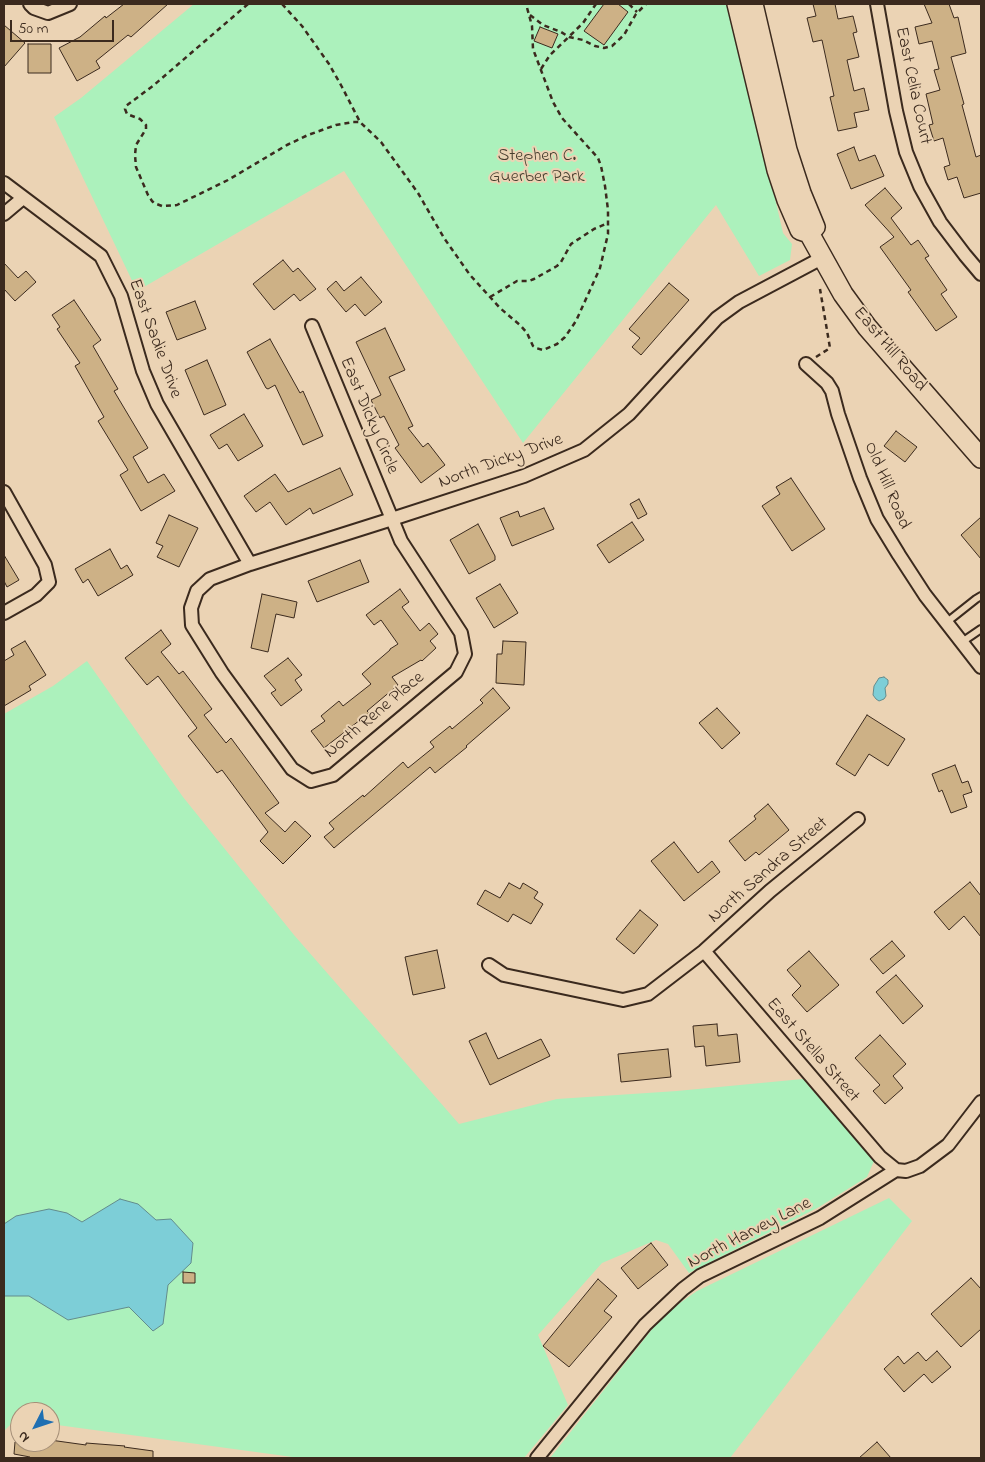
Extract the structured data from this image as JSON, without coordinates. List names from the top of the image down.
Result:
{
  "streets": {
    "street": [
      "East Celia Court",
      "East Sadie Drive",
      "East Hill Road",
      "East Dicky Circle",
      "North Dicky Drive",
      "Old Hill Road",
      "North Rene Place",
      "North Sandra Street",
      "East Stella Street",
      "North Harvey Lane"
    ]
  },
  "crossings": [
    ["East Sadie Drive", "North Dicky Drive"],
    ["East Sadie Drive", "North Rene Place"],
    ["East Hill Road", "North Dicky Drive"],
    ["East Dicky Circle", "North Dicky Drive"],
    ["East Dicky Circle", "North Rene Place"],
    ["North Dicky Drive", "North Rene Place"],
    ["North Sandra Street", "East Stella Street"],
    ["East Stella Street", "North Harvey Lane"]
  ],
  "parks": ["Stephen C. Guerber Park"],
  "scale_bar": "50 m",
  "north": "bottom left"
}
